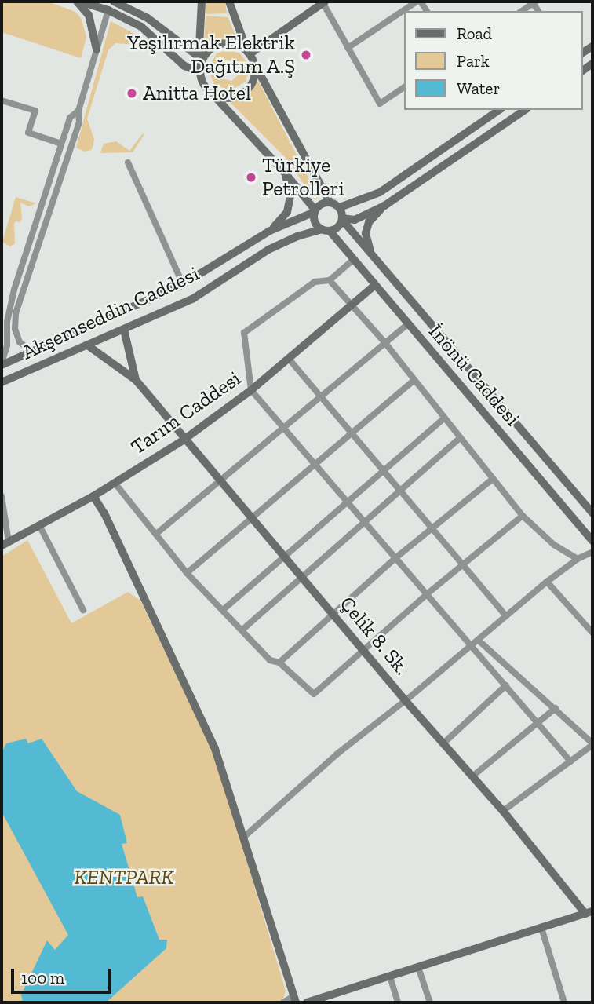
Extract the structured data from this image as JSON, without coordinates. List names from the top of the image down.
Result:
{
  "streets": {
    "main road": [
      "Akşemseddin Caddesi",
      "İnönü Caddesi",
      "Tarım Caddesi",
      "Çelik 8. Sk."
    ]
  },
  "crossings": [
    ["Akşemseddin Caddesi", "İnönü Caddesi"],
    ["İnönü Caddesi", "Tarım Caddesi"],
    ["Tarım Caddesi", "Çelik 8. Sk."]
  ],
  "parks": ["KENTPARK"],
  "places": ["Yeşilırmak Elektrik Dağıtım A.Ş", "Anitta Hotel", "Türkiye Petrolleri"],
  "legend": ["Road", "Park", "Water"],
  "scale_bar": "100 m"
}
